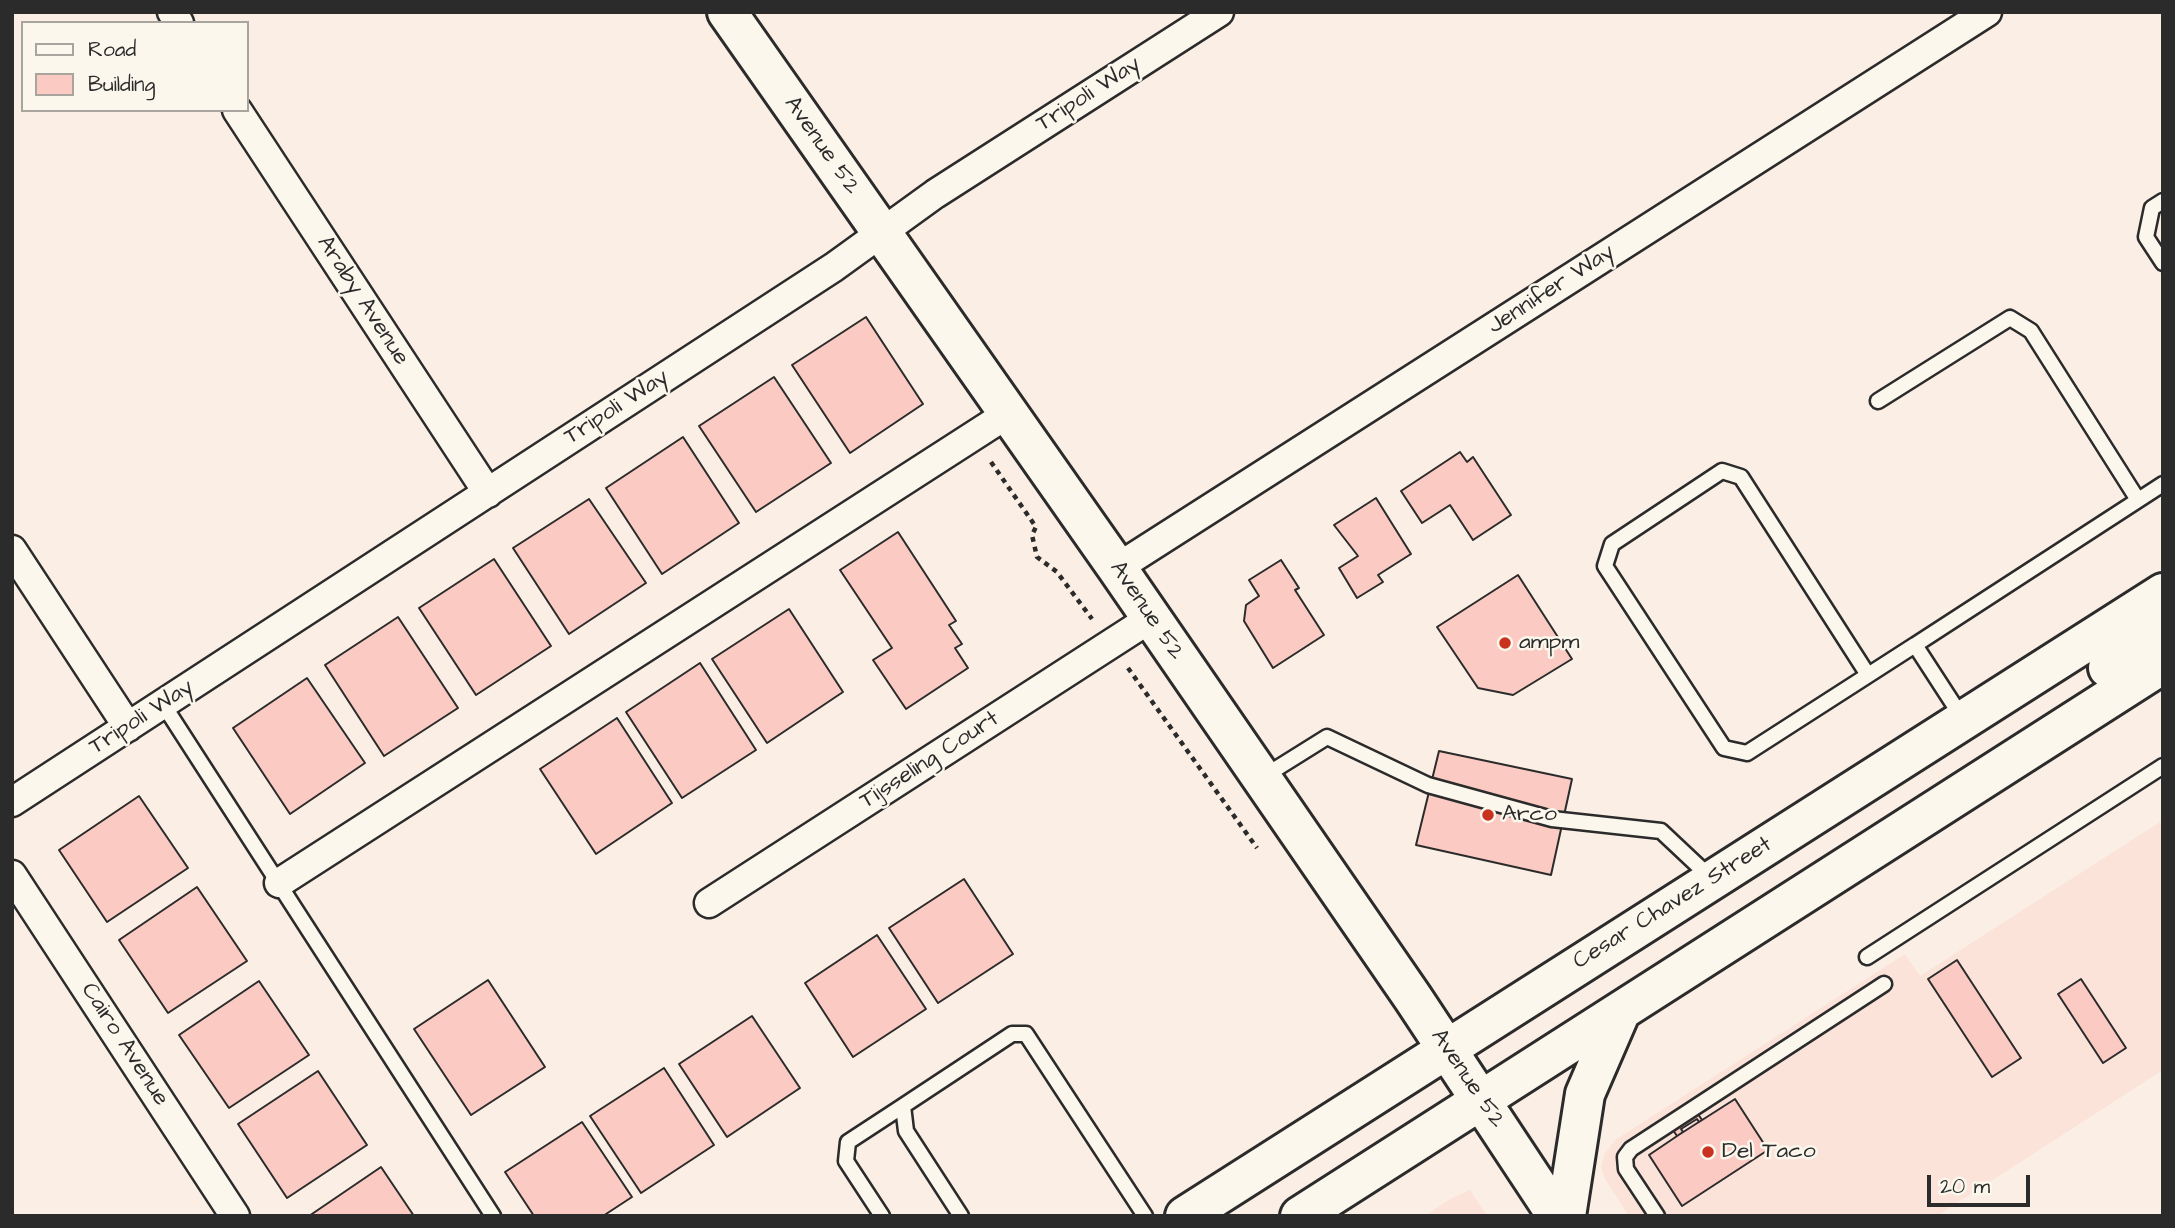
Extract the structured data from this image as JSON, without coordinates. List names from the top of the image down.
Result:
{
  "streets": {
    "main road": ["Avenue 52", "Cesar Chavez Street"],
    "street": [
      "Tripoli Way",
      "Jennifer Way",
      "Araby Avenue",
      "Tijsseling Court",
      "Cairo Avenue"
    ]
  },
  "crossings": [
    ["Tripoli Way", "Avenue 52"],
    ["Tripoli Way", "Araby Avenue"],
    ["Avenue 52", "Jennifer Way"],
    ["Avenue 52", "Tijsseling Court"],
    ["Avenue 52", "Cesar Chavez Street"]
  ],
  "places": ["ampm", "Arco", "Del Taco"],
  "legend": ["Road", "Building"],
  "scale_bar": "20 m"
}
